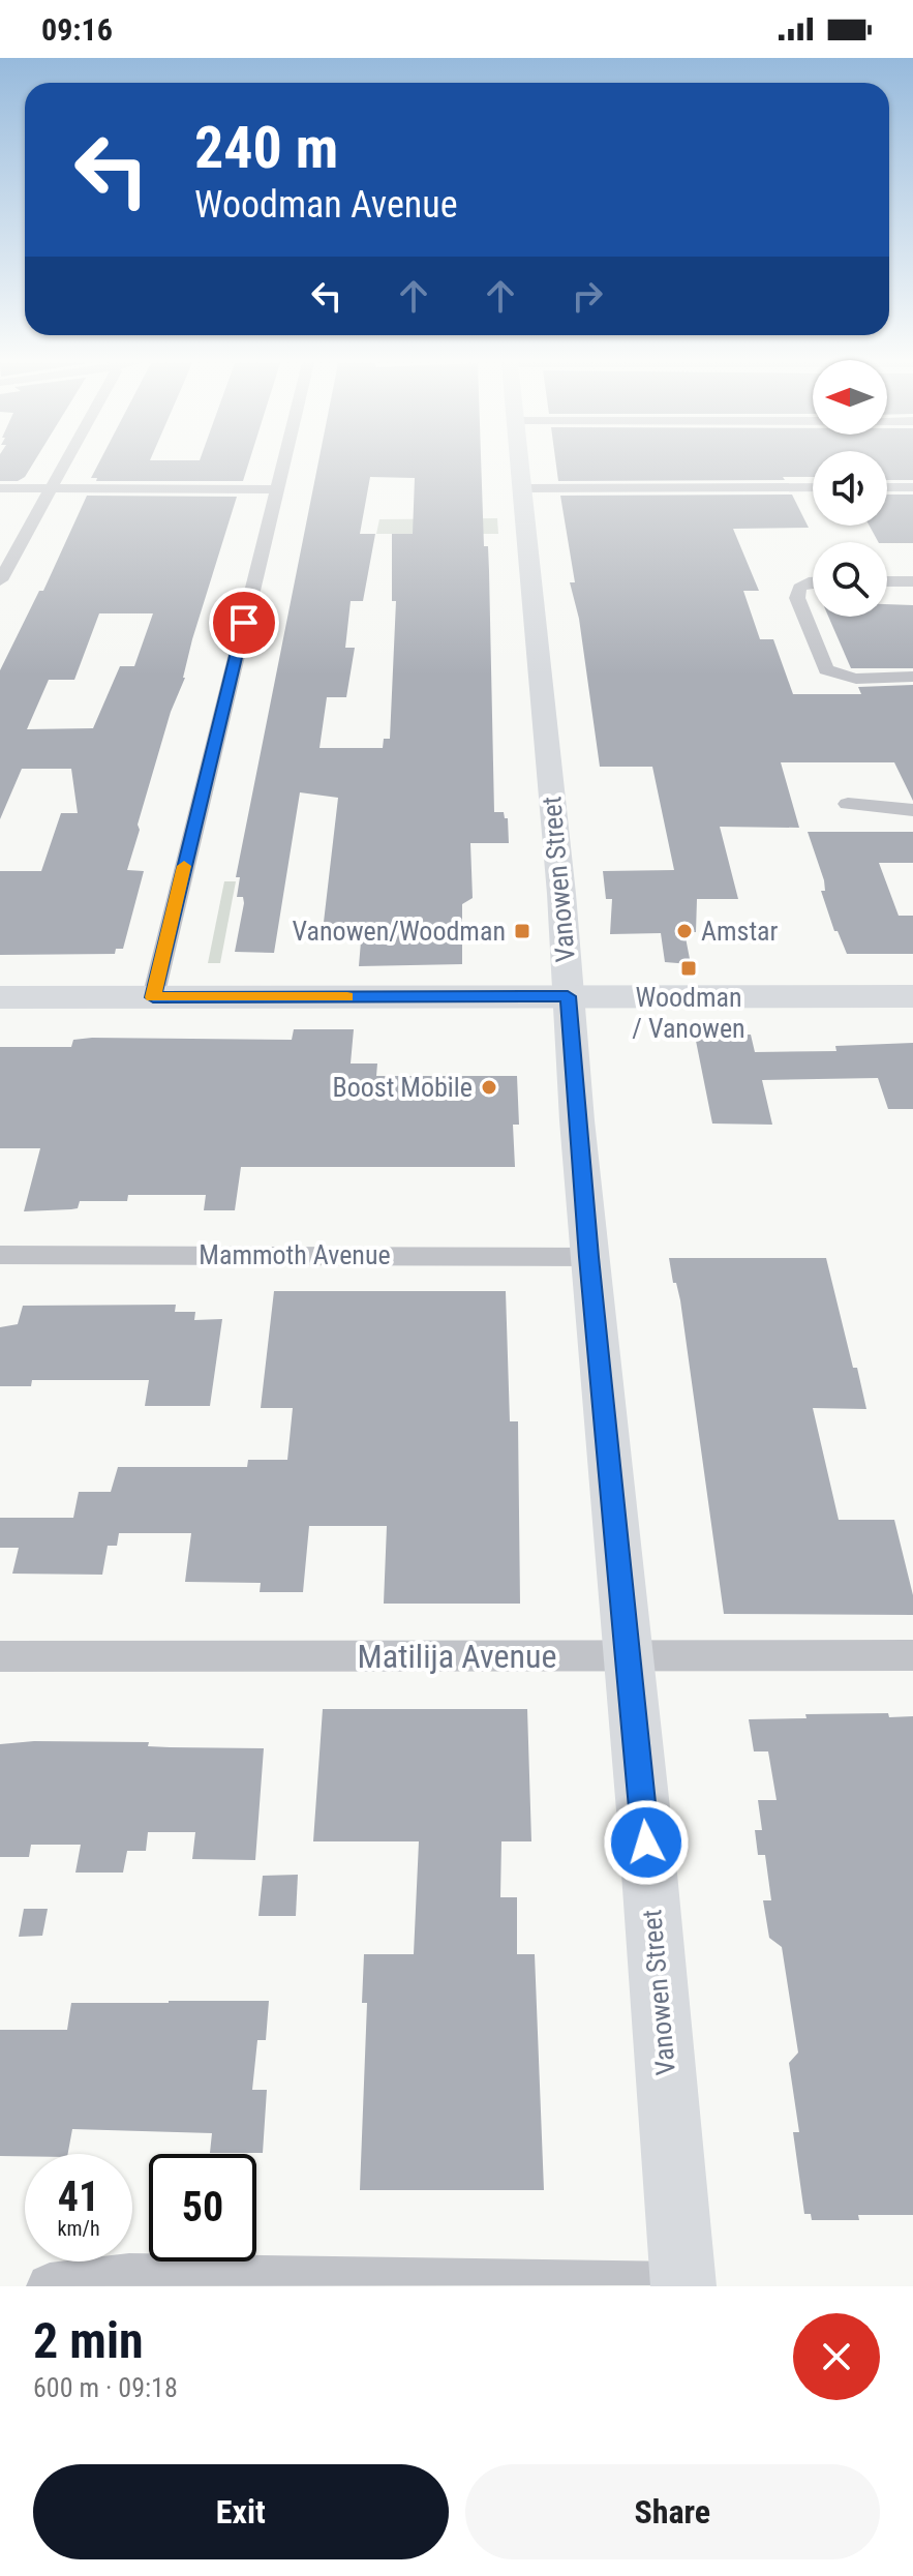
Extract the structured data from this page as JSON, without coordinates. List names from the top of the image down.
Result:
{
  "streets": {
    "main road": ["Vanowen Street"],
    "street": ["Mammoth Avenue", "Matilija Avenue"]
  },
  "crossings": [
    ["Vanowen Street", "Mammoth Avenue"],
    ["Vanowen Street", "Matilija Avenue"]
  ],
  "places": {
    "transit": ["Vanowen/Woodman", "Woodman / Vanowen"],
    "other": ["Amstar", "Boost Mobile"]
  },
  "north": "left",
  "page": {
    "status": "09:16",
    "turn": ["240 m", "Woodman Avenue"],
    "speed": "41 km/h",
    "limit": "50",
    "heading": ["2 min", "600 m · 09:18"],
    "buttons": ["Exit", "Share"]
  }
}
